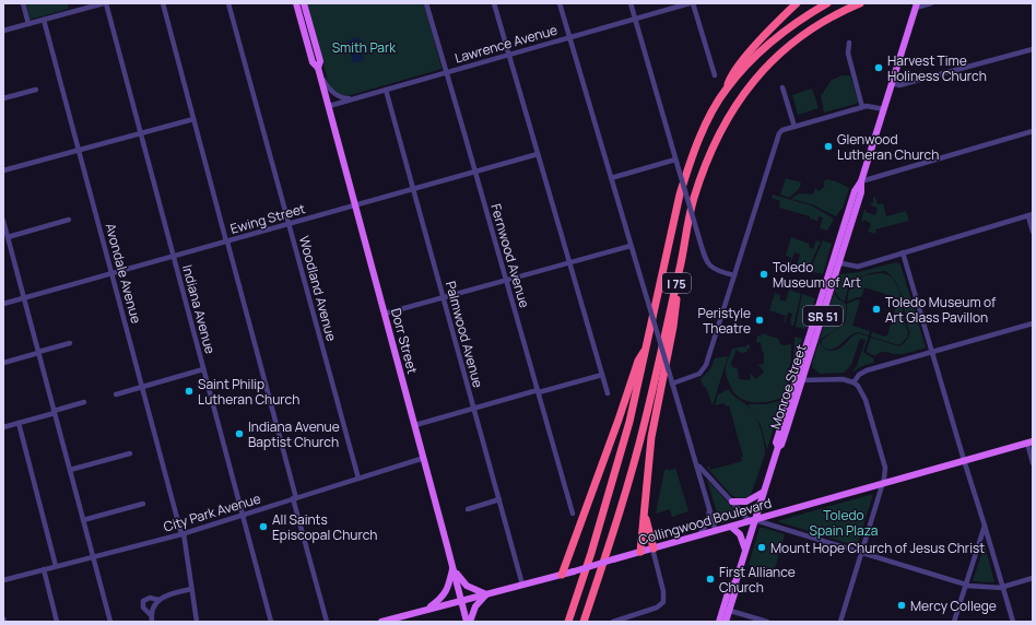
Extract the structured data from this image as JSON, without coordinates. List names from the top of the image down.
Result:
{
  "streets": {
    "highway": ["I 75"],
    "main road": [
      "SR 51",
      "Dorr Street",
      "Monroe Street",
      "Collingwood Boulevard"
    ],
    "street": [
      "Lawrence Avenue",
      "Ewing Street",
      "Fernwood Avenue",
      "Avondale Avenue",
      "Woodland Avenue",
      "Indiana Avenue",
      "Palmwood Avenue",
      "City Park Avenue"
    ]
  },
  "crossings": [
    ["Lawrence Avenue", "Fernwood Avenue"],
    ["Lawrence Avenue", "Palmwood Avenue"],
    ["Lawrence Avenue", "Dorr Street"],
    ["Ewing Street", "Fernwood Avenue"],
    ["Ewing Street", "Avondale Avenue"],
    ["Ewing Street", "Woodland Avenue"],
    ["Ewing Street", "Indiana Avenue"],
    ["Ewing Street", "Palmwood Avenue"],
    ["Ewing Street", "Dorr Street"],
    ["Avondale Avenue", "City Park Avenue"],
    ["Woodland Avenue", "City Park Avenue"],
    ["Indiana Avenue", "City Park Avenue"],
    ["Palmwood Avenue", "Collingwood Boulevard"],
    ["Dorr Street", "City Park Avenue"],
    ["Dorr Street", "Collingwood Boulevard"],
    ["Monroe Street", "Collingwood Boulevard"]
  ],
  "parks": ["Smith Park", "Toledo Spain Plaza"],
  "places": [
    "Harvest Time Holiness Church",
    "Glenwood Lutheran Church",
    "Toledo Museum of Art",
    "Toledo Museum of Art Glass Pavillon",
    "Peristyle Theatre",
    "Saint Philip Lutheran Church",
    "Indiana Avenue Baptist Church",
    "All Saints Episcopal Church",
    "Mount Hope Church of Jesus Christ",
    "First Alliance Church",
    "Mercy College"
  ]
}
